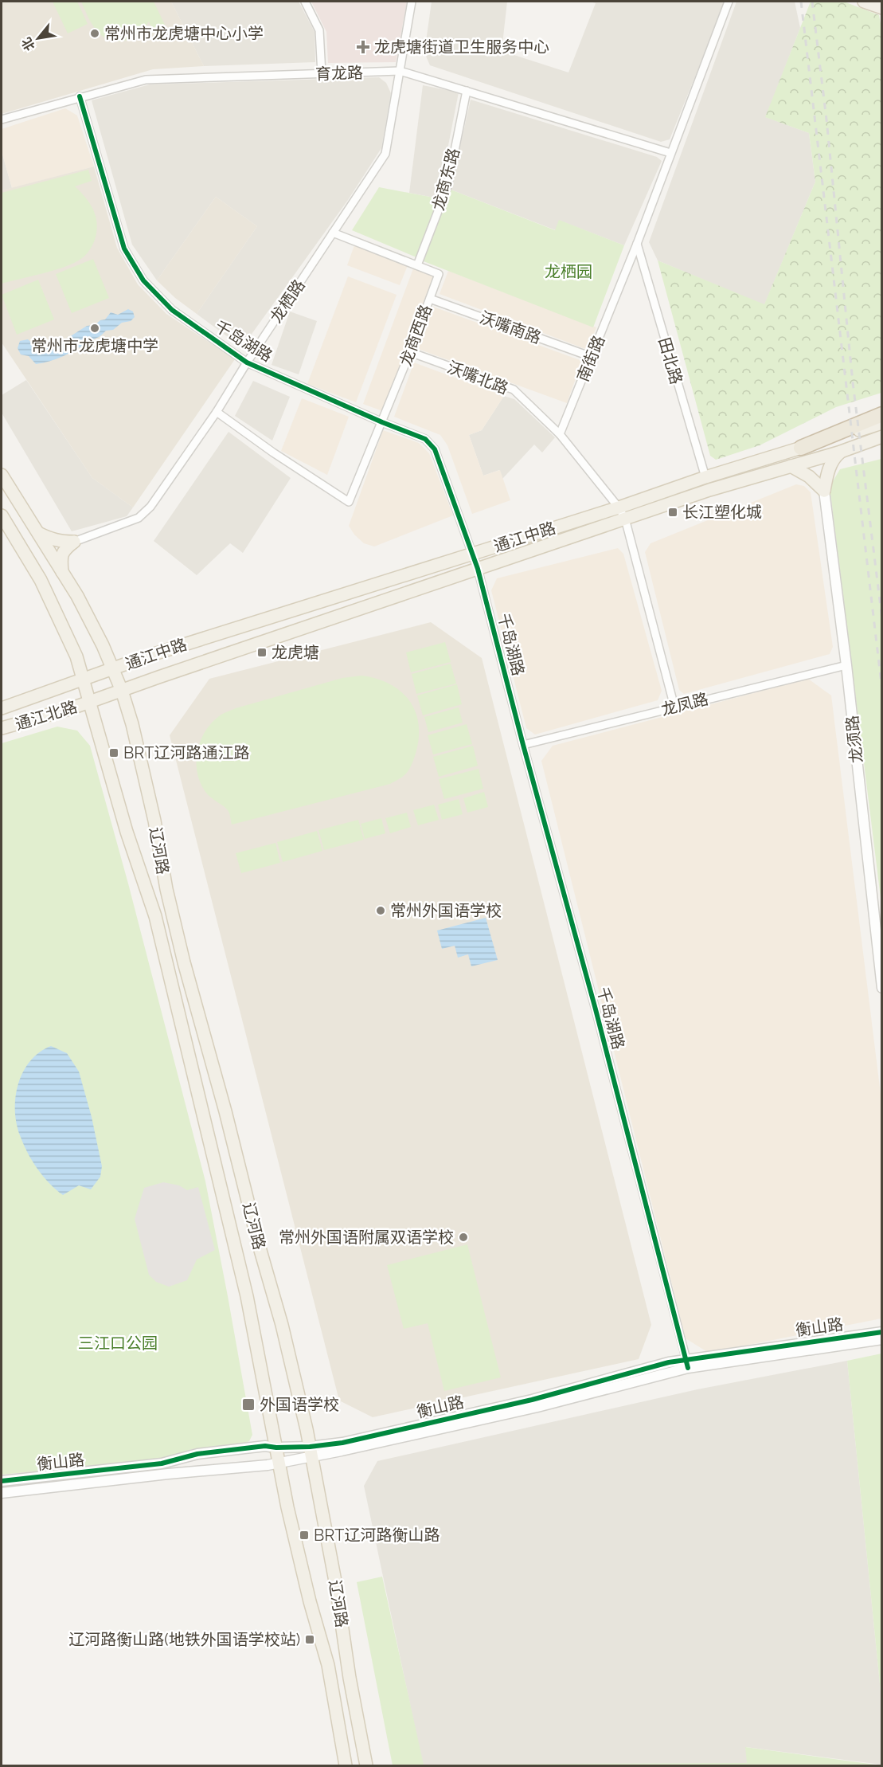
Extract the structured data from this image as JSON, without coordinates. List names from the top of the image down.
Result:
{
  "streets": {
    "main road": ["通江中路", "通江北路", "辽河路"],
    "street": [
      "育龙路",
      "龙商东路",
      "龙栖路",
      "沃嘴南路",
      "龙商西路",
      "千岛湖路",
      "南街路",
      "田北路",
      "沃嘴北路",
      "龙凤路",
      "龙须路",
      "衡山路"
    ]
  },
  "crossings": [
    ["育龙路", "龙商东路"],
    ["育龙路", "龙栖路"],
    ["育龙路", "千岛湖路"],
    ["育龙路", "南街路"],
    ["龙商东路", "龙商西路"],
    ["龙栖路", "龙商西路"],
    ["龙栖路", "千岛湖路"],
    ["沃嘴南路", "龙商西路"],
    ["沃嘴南路", "南街路"],
    ["龙商西路", "千岛湖路"],
    ["龙商西路", "沃嘴北路"],
    ["千岛湖路", "通江中路"],
    ["千岛湖路", "龙凤路"],
    ["千岛湖路", "衡山路"],
    ["南街路", "田北路"],
    ["南街路", "沃嘴北路"],
    ["田北路", "通江中路"],
    ["通江中路", "通江北路"],
    ["通江中路", "辽河路"],
    ["龙凤路", "龙须路"],
    ["通江北路", "辽河路"],
    ["辽河路", "衡山路"]
  ],
  "parks": ["龙栖园", "三江口公园"],
  "places": {
    "other": [
      "常州市龙虎塘中心小学",
      "常州市龙虎塘中学",
      "常州外国语学校",
      "常州外国语附属双语学校"
    ],
    "health": ["龙虎塘街道卫生服务中心"],
    "transit": [
      "长江塑化城",
      "龙虎塘",
      "BRT辽河路通江路",
      "外国语学校",
      "BRT辽河路衡山路",
      "辽河路衡山路(地铁外国语学校站)"
    ]
  },
  "north": "bottom left"
}
